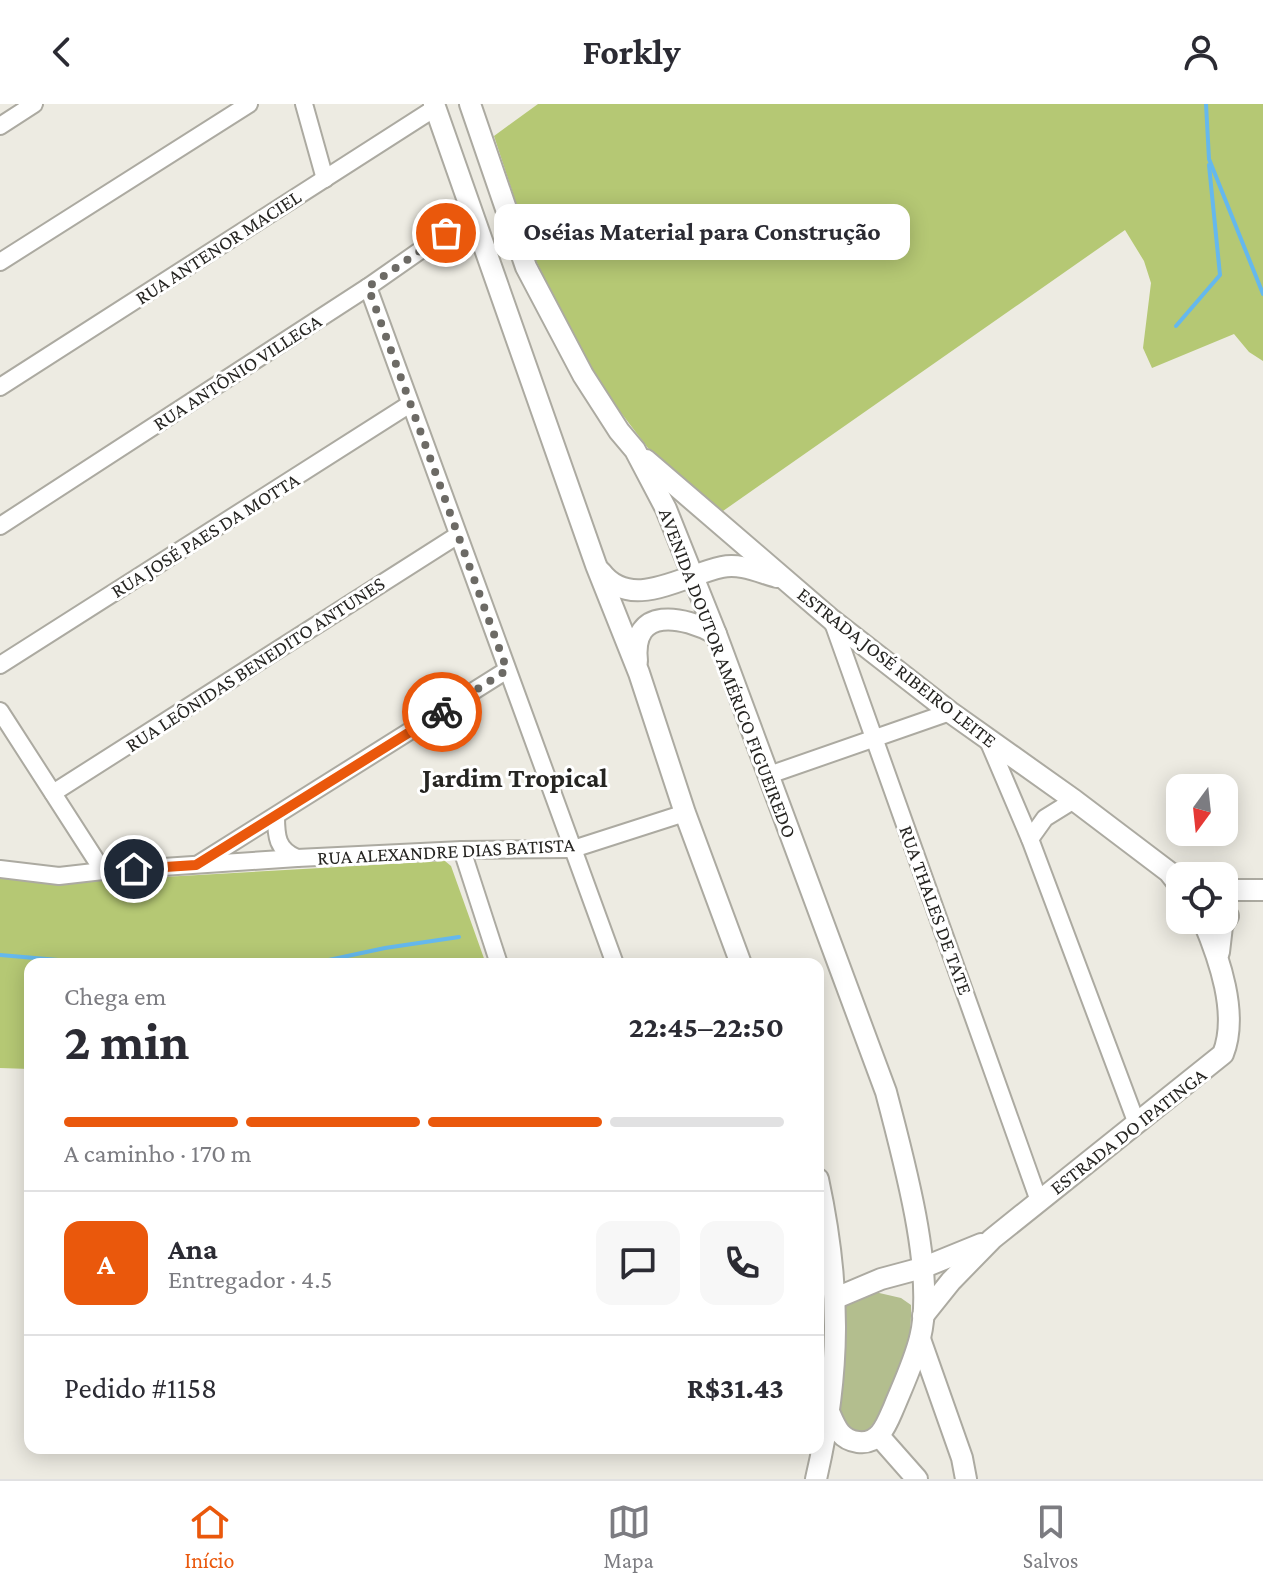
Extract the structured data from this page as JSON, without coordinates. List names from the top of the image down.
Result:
{
  "streets": {
    "main road": ["ESTRADA JOSÉ RIBEIRO LEITE", "AVENIDA DOUTOR AMÉRICO FIGUEIREDO", "ESTRADA DO IPATINGA"],
    "street": [
      "RUA ANTENOR MACIEL",
      "RUA ANTÔNIO VILLEGA",
      "RUA JOSÉ PAES DA MOTTA",
      "RUA LEÔNIDAS BENEDITO ANTUNES",
      "RUA ALEXANDRE DIAS BATISTA",
      "RUA THALES DE TATE"
    ]
  },
  "crossings": [
    ["ESTRADA JOSÉ RIBEIRO LEITE", "AVENIDA DOUTOR AMÉRICO FIGUEIREDO"],
    ["ESTRADA JOSÉ RIBEIRO LEITE", "RUA THALES DE TATE"],
    ["AVENIDA DOUTOR AMÉRICO FIGUEIREDO", "ESTRADA DO IPATINGA"],
    ["RUA THALES DE TATE", "ESTRADA DO IPATINGA"]
  ],
  "districts": ["Jardim Tropical"],
  "places": ["Oséias Material para Construção"],
  "north": "bottom",
  "page": {
    "header": "Forkly",
    "bubble": "Oséias Material para Construção",
    "heading": ["2 min", "Chega em", "22:45–22:50"],
    "panel": [
      "Ana",
      "Entregador · 4.5",
      "Pedido #1158",
      "R$31.43"
    ],
    "bar": "A caminho · 170 m",
    "round": "A",
    "tabs": ["Início", "Mapa", "Salvos"]
  }
}
